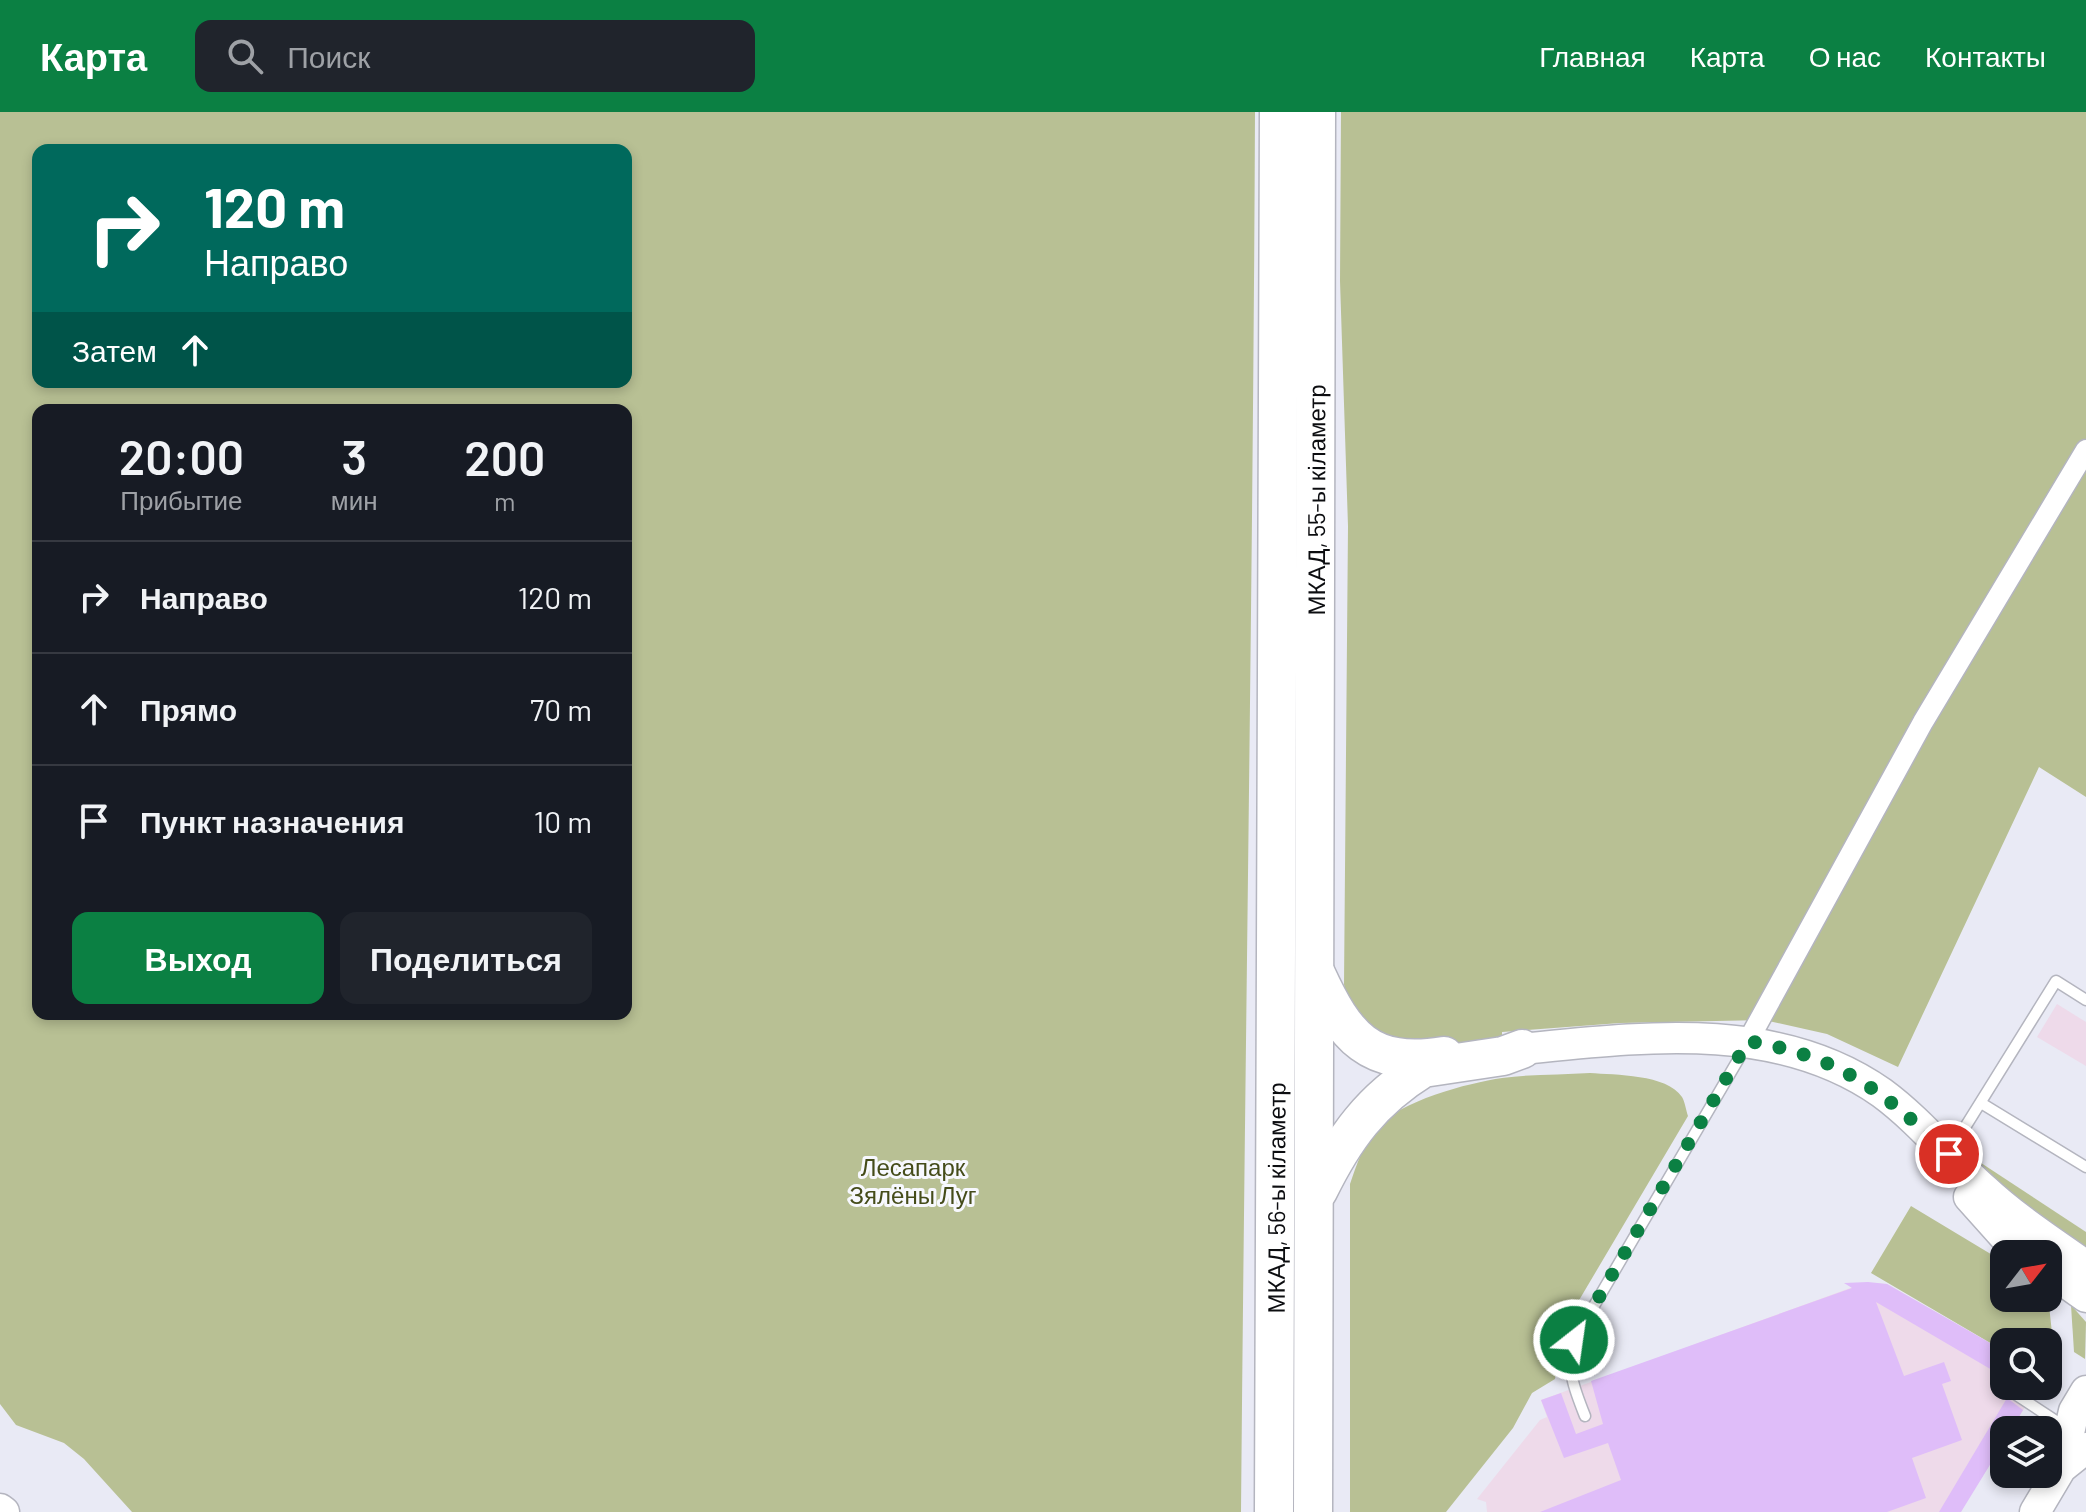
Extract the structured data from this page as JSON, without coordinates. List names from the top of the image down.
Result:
{
  "streets": {
    "highway": ["МКАД, 55-ы кіламетр", "МКАД, 56-ы кіламетр"]
  },
  "crossings": [
    ["МКАД, 55-ы кіламетр", "МКАД, 56-ы кіламетр"]
  ],
  "parks": ["Лесапарк Зялёны Луг"],
  "north": "top right",
  "page": {
    "header": "Карта",
    "search": "Поиск",
    "nav": [
      "Главная",
      "Карта",
      "О нас",
      "Контакты"
    ],
    "turn": ["120 m", "Направо"],
    "then": "Затем",
    "eta": [
      "20:00",
      "Прибытие",
      "3",
      "мин",
      "200",
      "m"
    ],
    "list": [
      {
        "name": "Направо",
        "value": "120 m"
      },
      {
        "name": "Прямо",
        "value": "70 m"
      },
      {
        "name": "Пункт назначения",
        "value": "10 m"
      }
    ],
    "buttons": ["Выход", "Поделиться"]
  }
}
